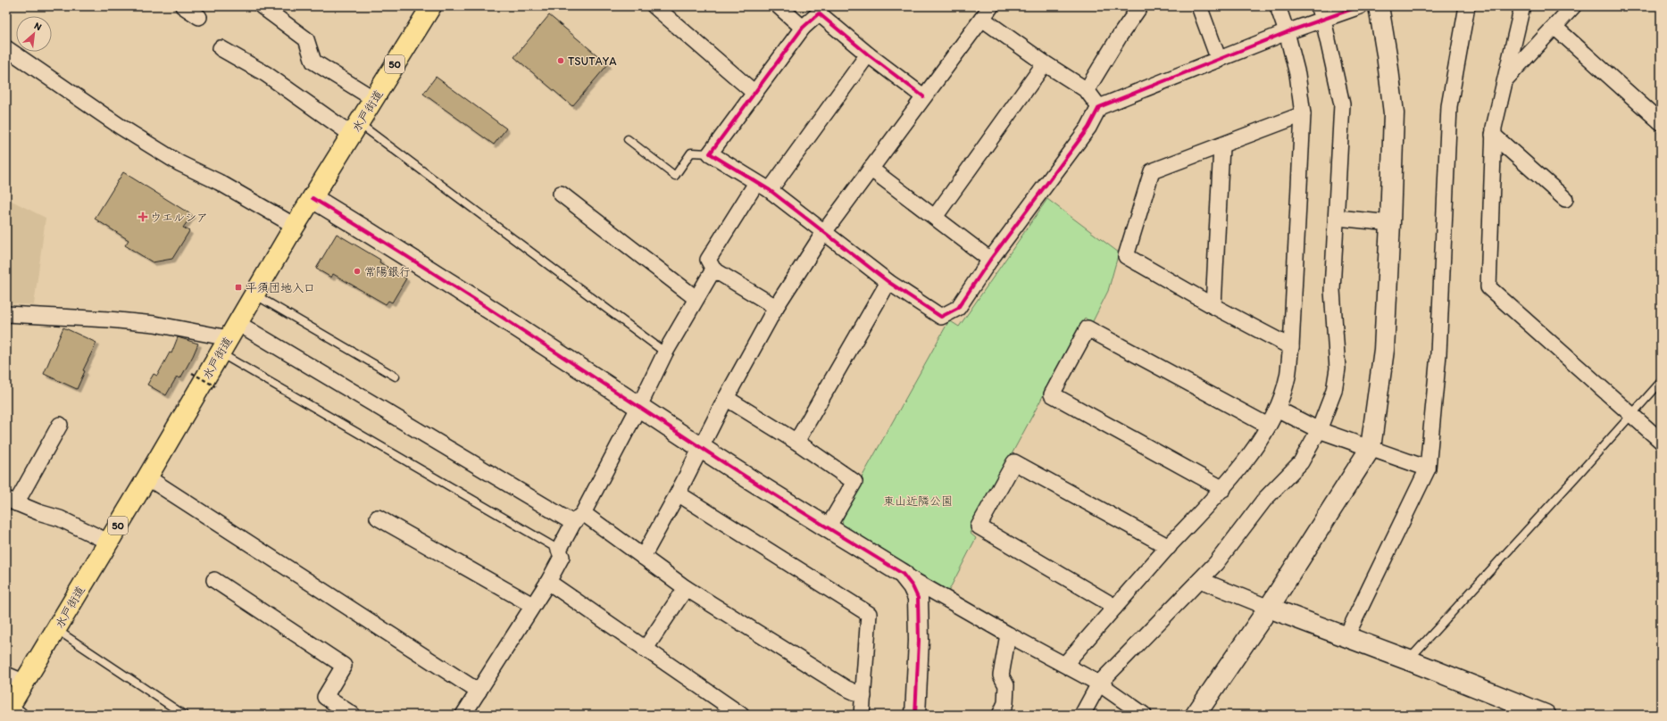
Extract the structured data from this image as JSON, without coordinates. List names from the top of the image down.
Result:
{
  "streets": {
    "main road": ["50", "水戸街道"]
  },
  "parks": ["東山近隣公園"],
  "places": {
    "other": ["TSUTAYA", "常陽銀行"],
    "health": ["ウエルシア"],
    "transit": ["平須団地入口"]
  },
  "north": "top right"
}
